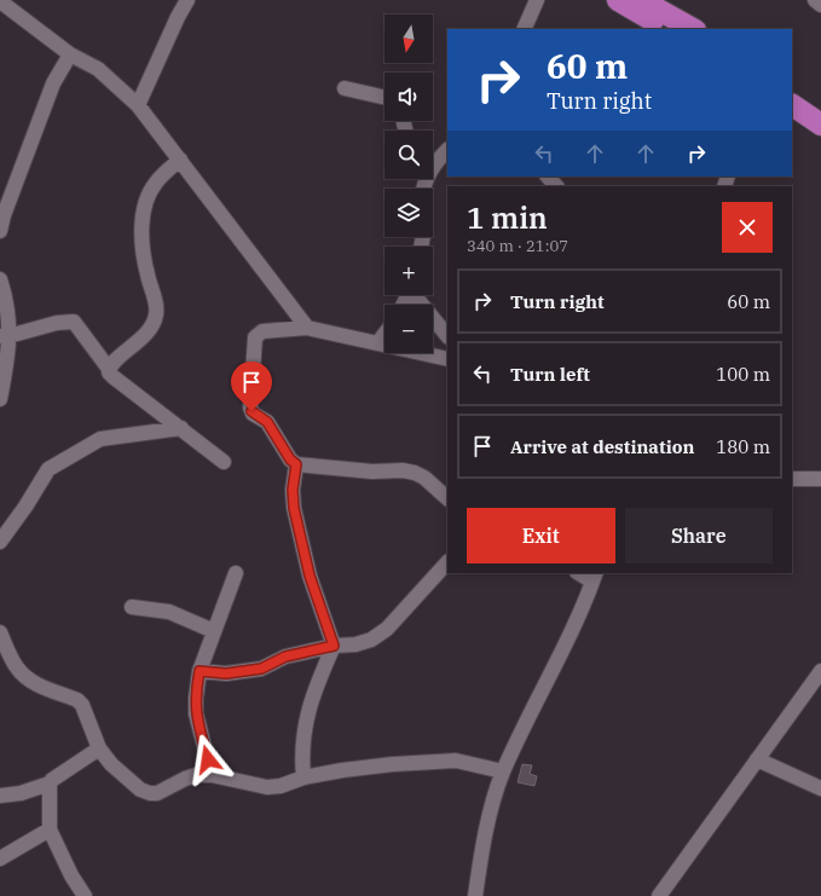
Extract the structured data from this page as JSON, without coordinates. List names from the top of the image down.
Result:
{
  "north": "bottom",
  "page": {
    "map_buttons": ["+", "−"],
    "turn": ["60 m", "Turn right"],
    "heading": ["1 min", "340 m · 21:07"],
    "list": [
      {
        "name": "Turn right",
        "value": "60 m"
      },
      {
        "name": "Turn left",
        "value": "100 m"
      },
      {
        "name": "Arrive at destination",
        "value": "180 m"
      }
    ],
    "buttons": ["Exit", "Share"]
  }
}
